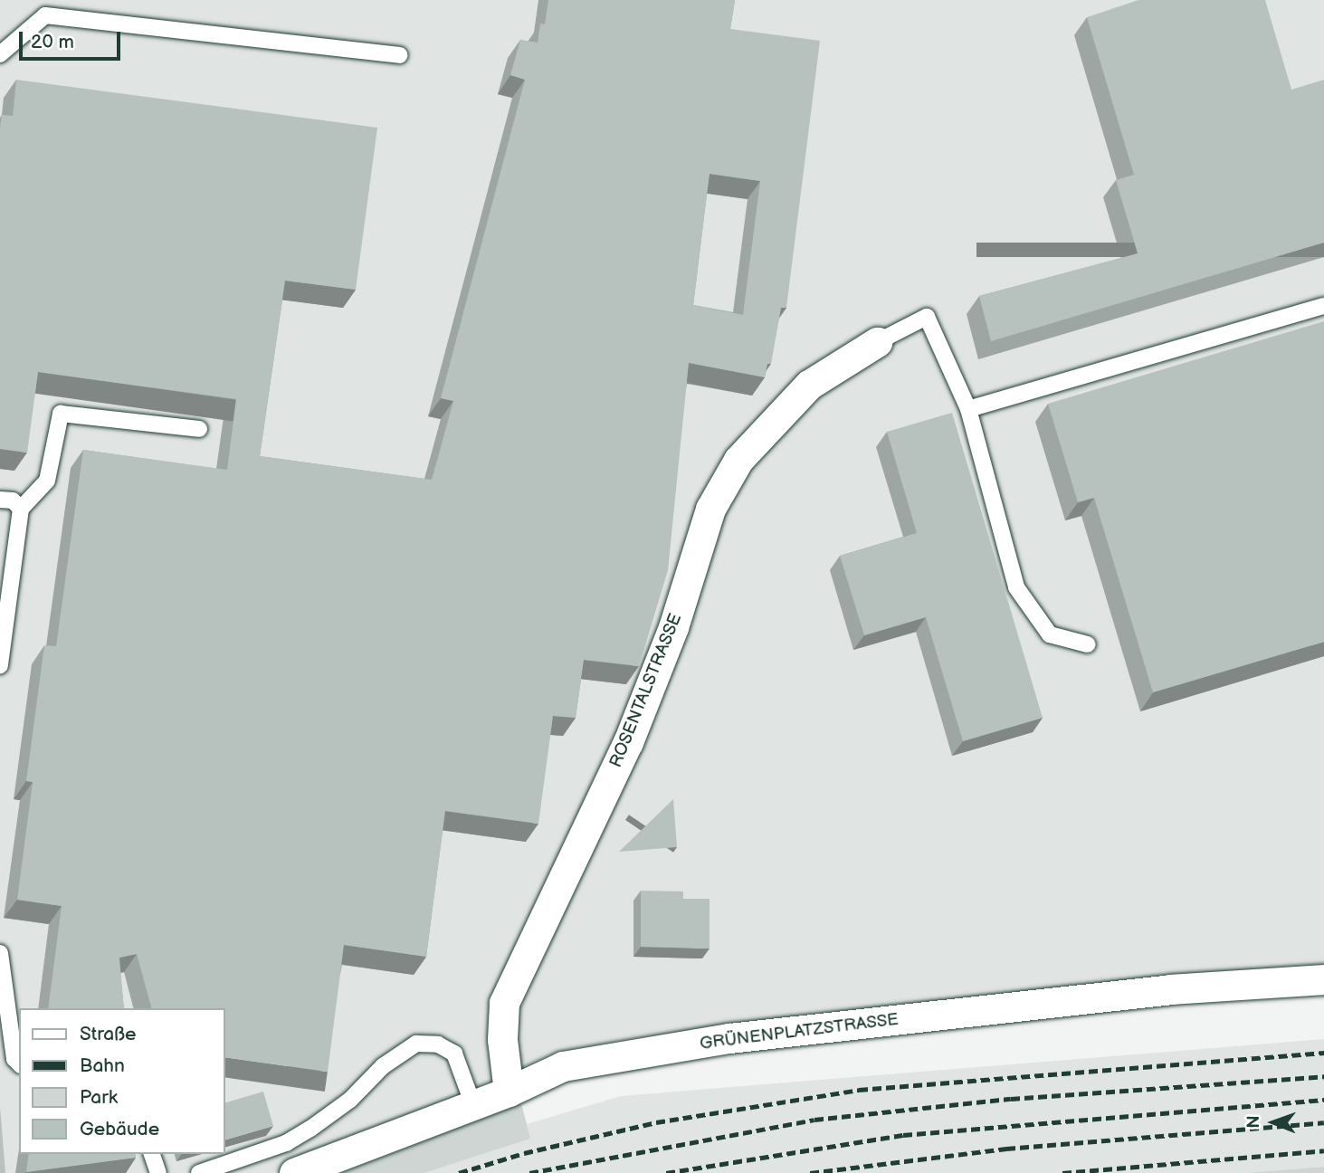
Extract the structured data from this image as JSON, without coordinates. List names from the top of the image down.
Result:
{
  "streets": {
    "street": ["ROSENTALSTRASSE", "GRÜNENPLATZSTRASSE"]
  },
  "crossings": [
    ["ROSENTALSTRASSE", "GRÜNENPLATZSTRASSE"]
  ],
  "legend": [
    "Straße",
    "Bahn",
    "Park",
    "Gebäude"
  ],
  "scale_bar": "20 m",
  "north": "left"
}
